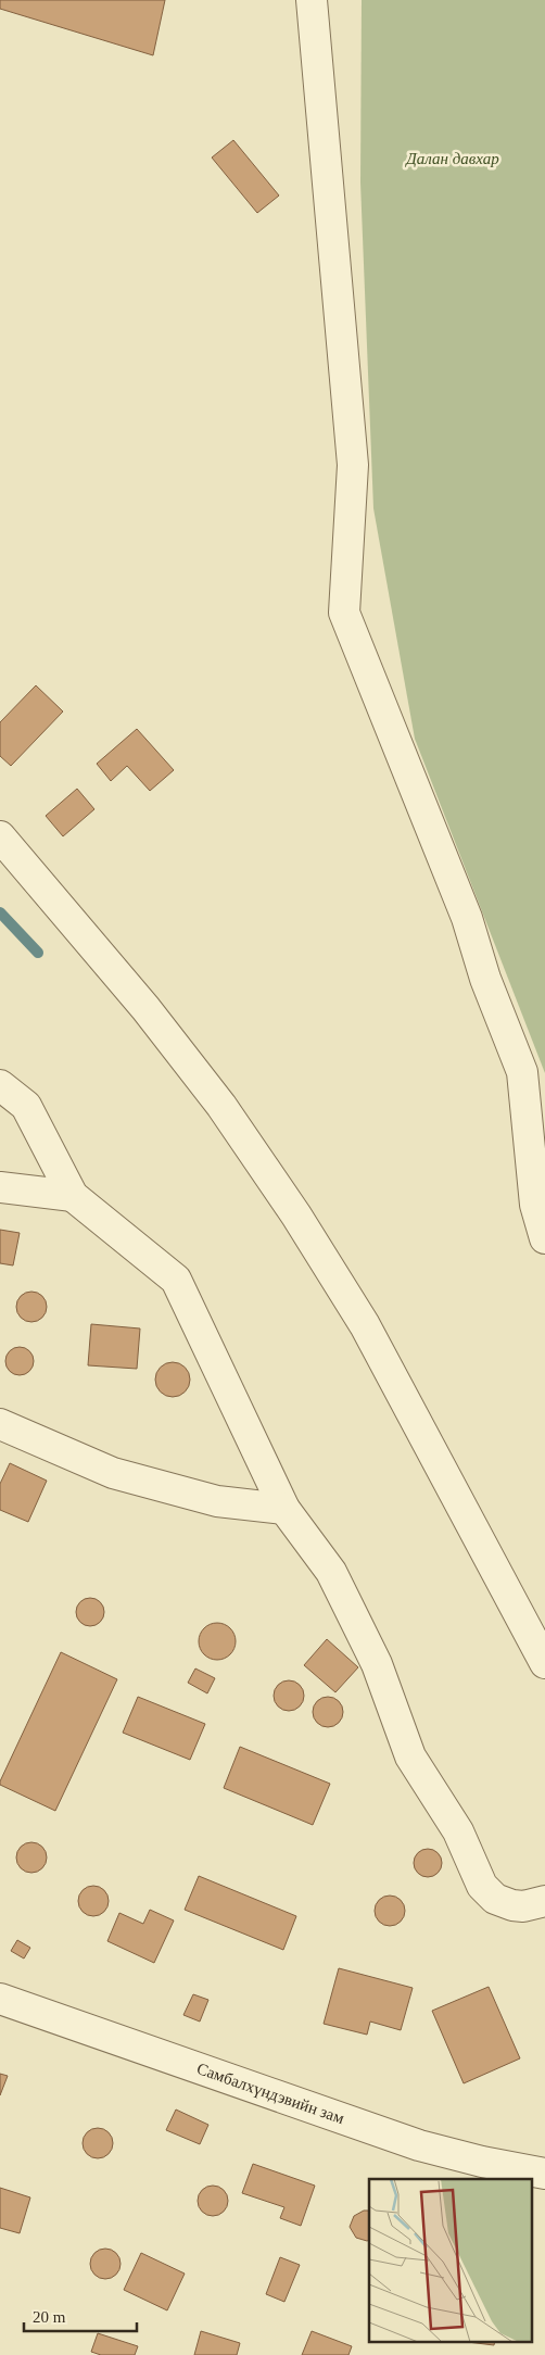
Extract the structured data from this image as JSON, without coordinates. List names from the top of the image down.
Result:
{
  "streets": {
    "street": ["Самбалхүндэвийн зам"]
  },
  "parks": ["Далан давхар"],
  "scale_bar": "20 m"
}
